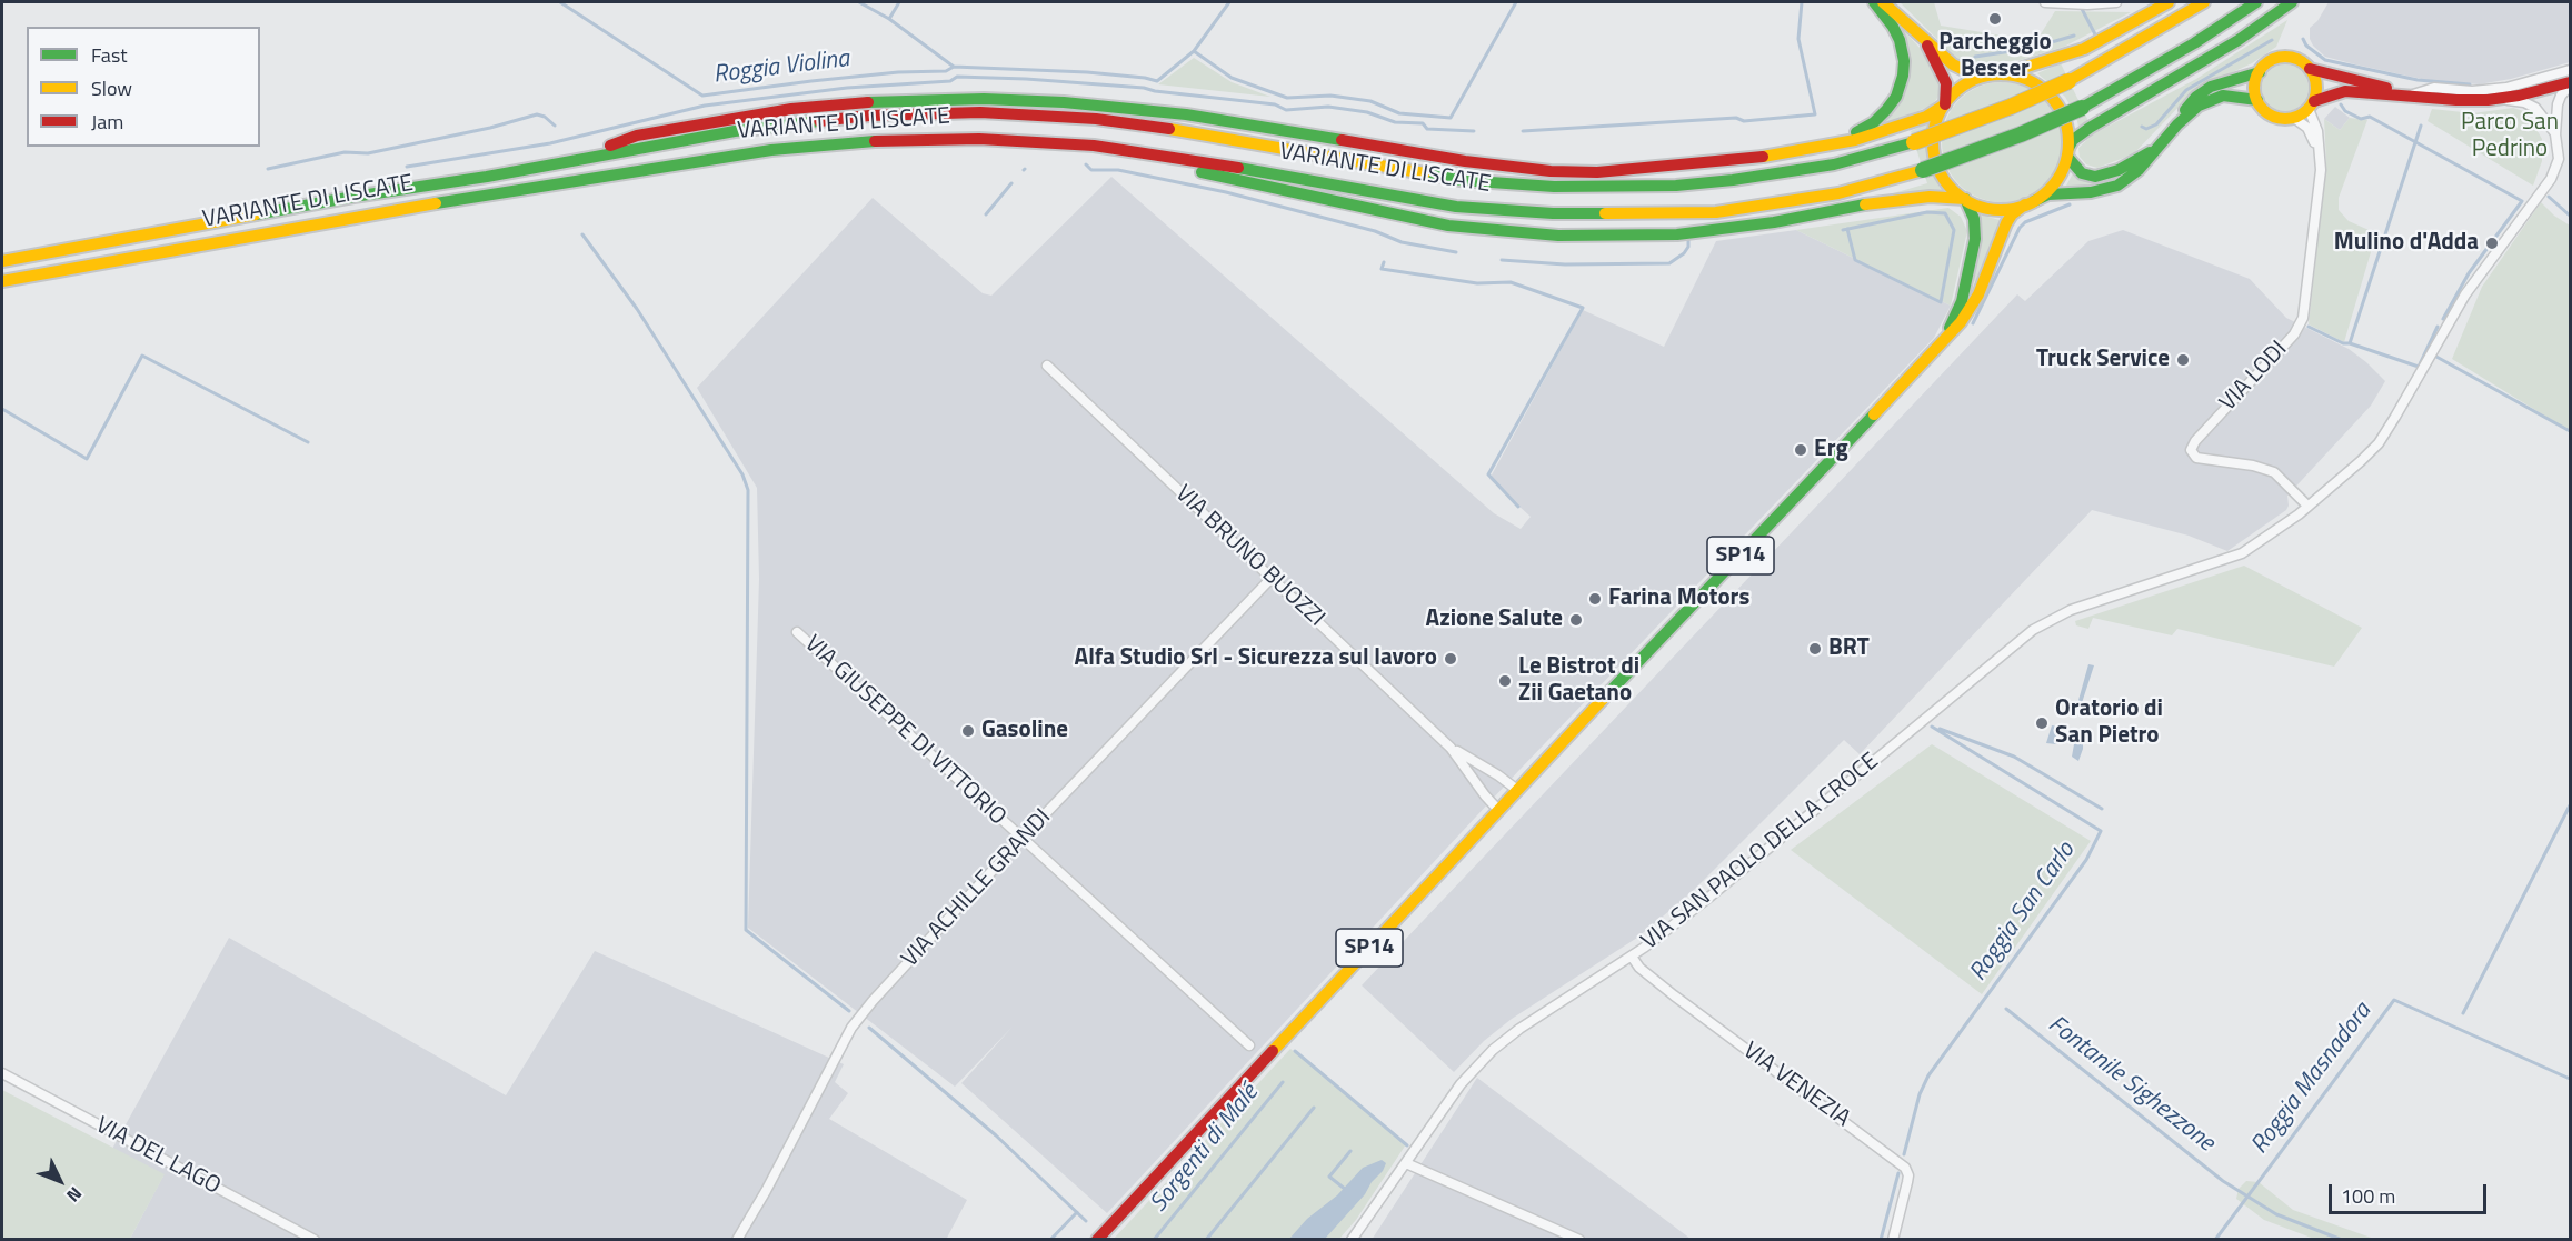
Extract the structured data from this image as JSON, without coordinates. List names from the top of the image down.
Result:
{
  "streets": {
    "main road": ["VARIANTE DI LISCATE", "SP14"],
    "street": [
      "VIA LODI",
      "VIA BRUNO BUOZZI",
      "VIA GIUSEPPE DI VITTORIO",
      "VIA SAN PAOLO DELLA CROCE",
      "VIA ACHILLE GRANDI",
      "VIA VENEZIA",
      "VIA DEL LAGO"
    ]
  },
  "crossings": [
    ["VIA LODI", "VIA SAN PAOLO DELLA CROCE"],
    ["SP14", "VIA BRUNO BUOZZI"],
    ["VIA BRUNO BUOZZI", "VIA ACHILLE GRANDI"],
    ["VIA GIUSEPPE DI VITTORIO", "VIA ACHILLE GRANDI"],
    ["VIA SAN PAOLO DELLA CROCE", "VIA VENEZIA"]
  ],
  "water": [
    "Roggia Violina",
    "Roggia San Carlo",
    "Roggia Masnadora",
    "Fontanile Sighezzone",
    "Sorgenti di Malé"
  ],
  "parks": ["Parco San Pedrino"],
  "places": [
    "Parcheggio Besser",
    "Mulino d'Adda",
    "Truck Service",
    "Erg",
    "Farina Motors",
    "Azione Salute",
    "BRT",
    "Alfa Studio Srl - Sicurezza sul lavoro",
    "Le Bistrot di Zii Gaetano",
    "Oratorio di San Pietro",
    "Gasoline"
  ],
  "legend": ["Fast", "Slow", "Jam"],
  "scale_bar": "100 m",
  "north": "bottom right"
}
